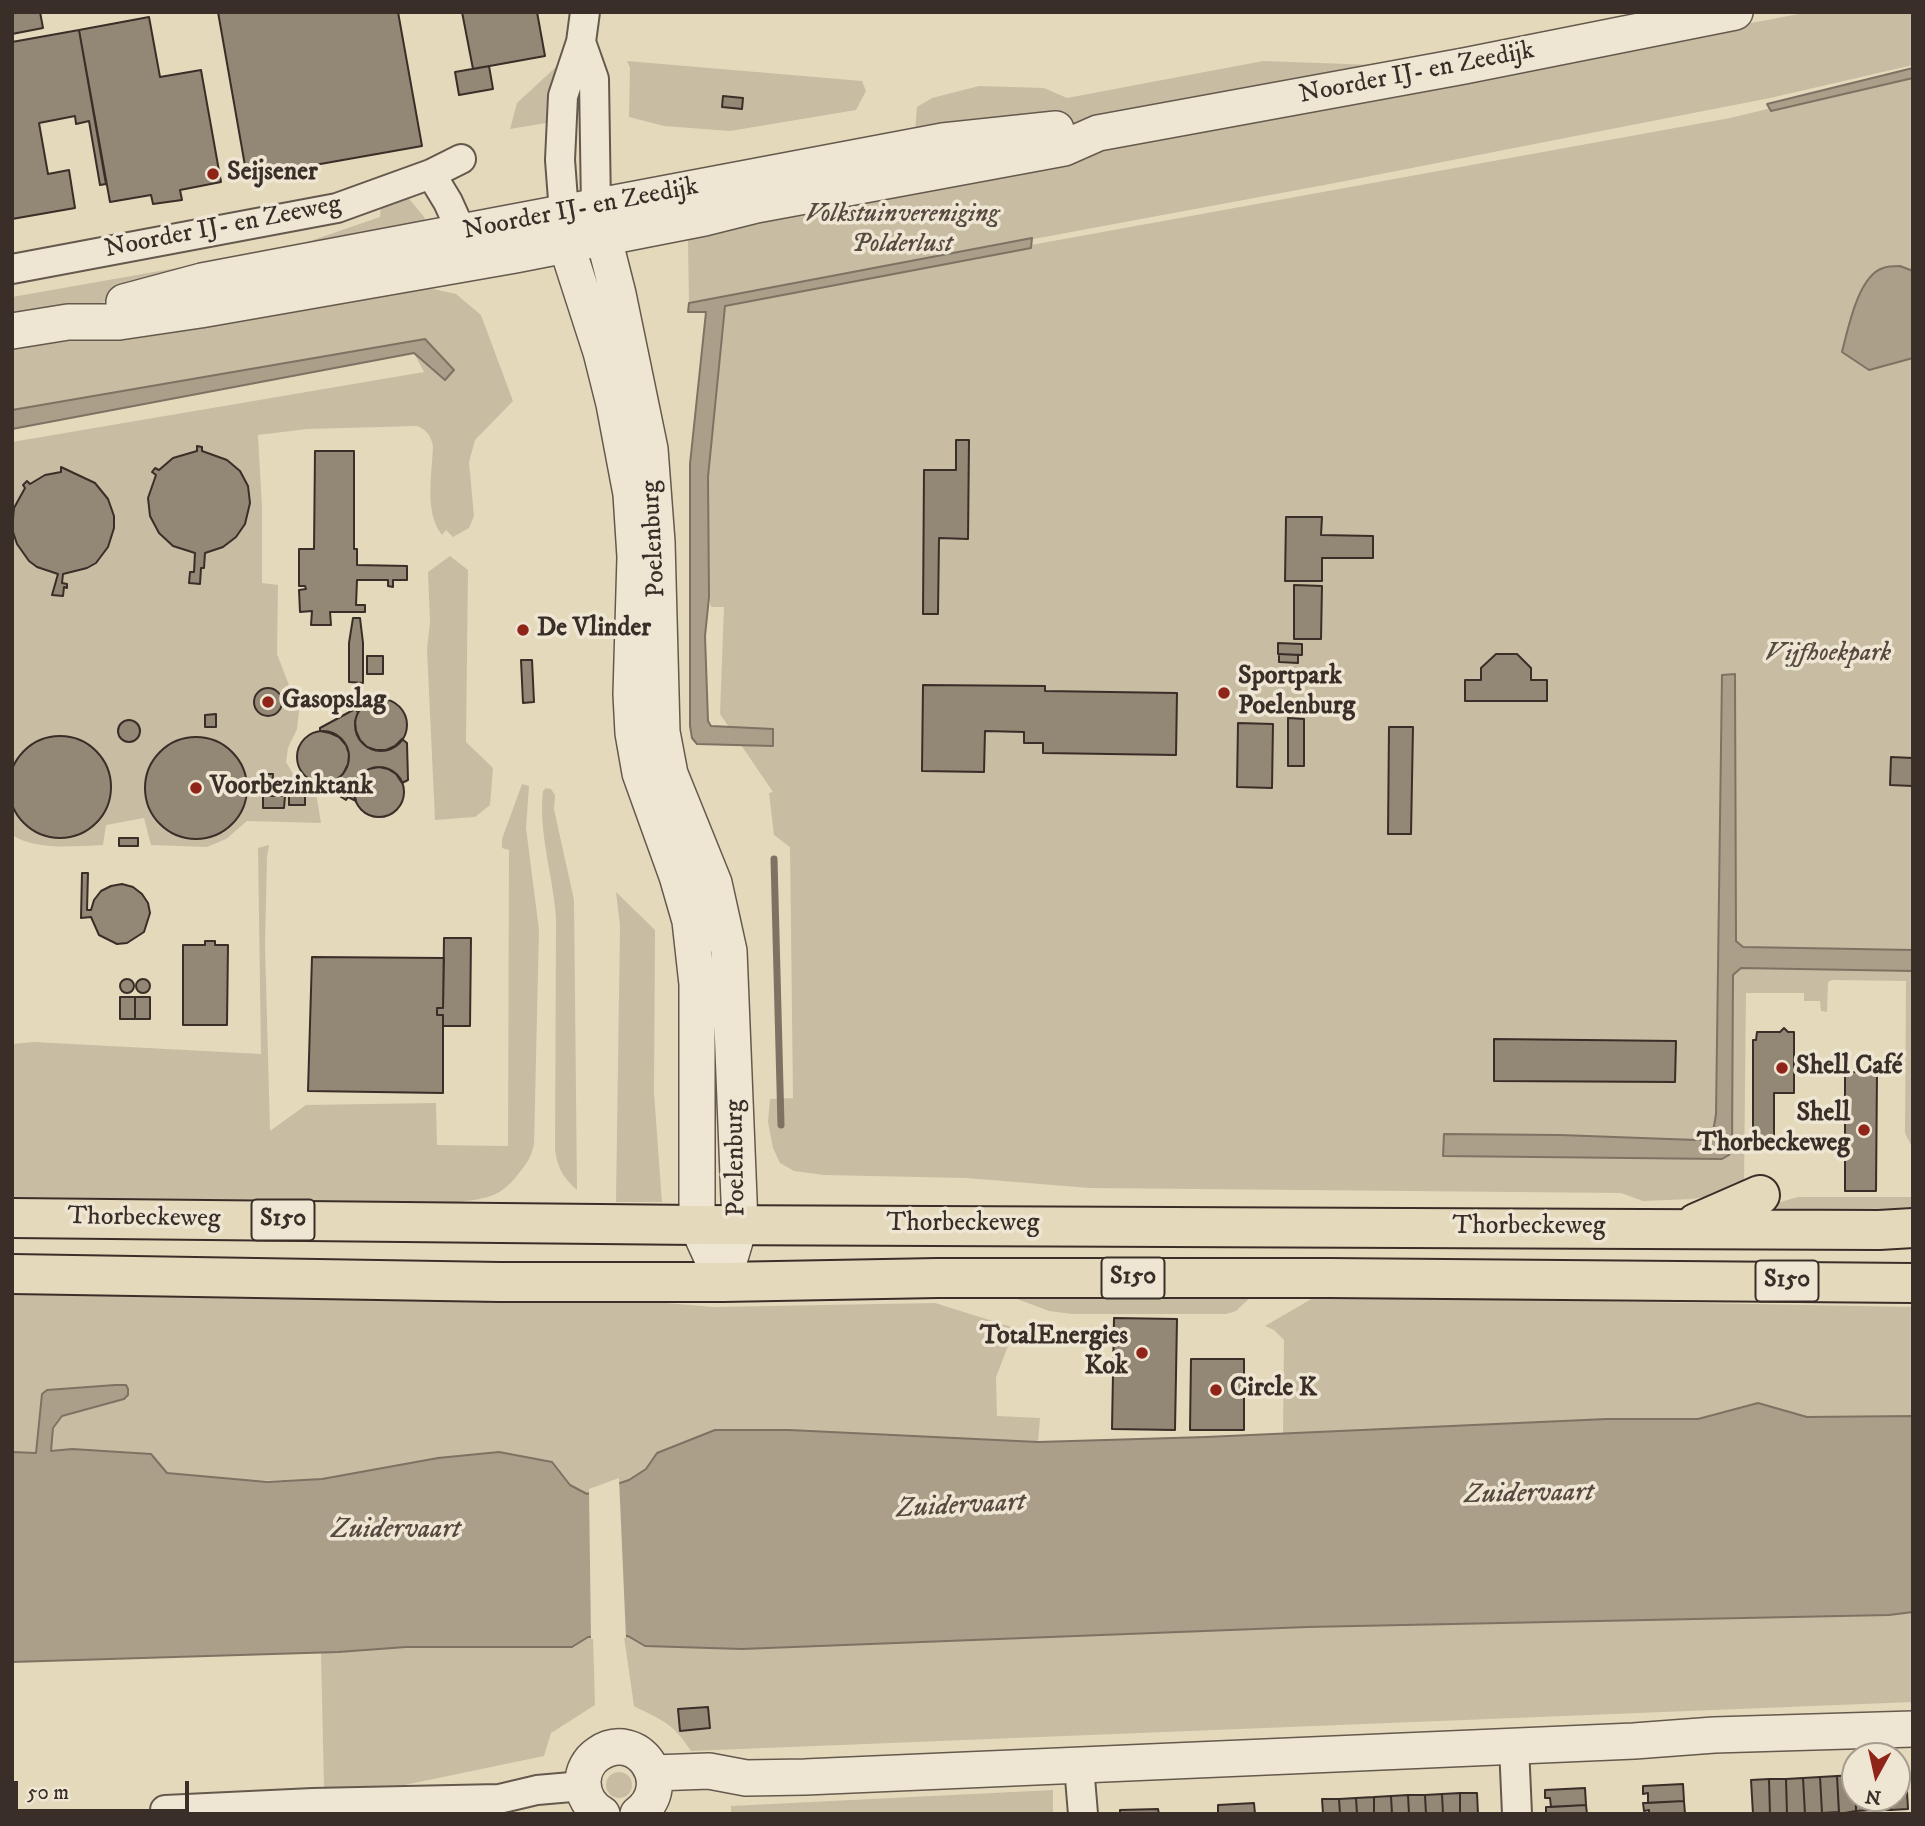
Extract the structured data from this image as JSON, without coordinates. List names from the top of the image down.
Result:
{
  "streets": {
    "main road": ["Thorbeckeweg", "S150"],
    "street": ["Noorder IJ- en Zeedijk", "Noorder IJ- en Zeeweg", "Poelenburg"]
  },
  "crossings": [
    ["Noorder IJ- en Zeedijk", "Poelenburg"],
    ["Poelenburg", "Thorbeckeweg"]
  ],
  "water": ["Zuidervaart"],
  "parks": ["Volkstuinvereniging Polderlust", "Vijfhoekpark"],
  "places": [
    "Seijsener",
    "De Vlinder",
    "Sportpark Poelenburg",
    "Gasopslag",
    "Voorbezinktank",
    "Shell Café",
    "Shell Thorbeckeweg",
    "TotalEnergies Kok",
    "Circle K"
  ],
  "scale_bar": "50 m",
  "north": "bottom"
}
